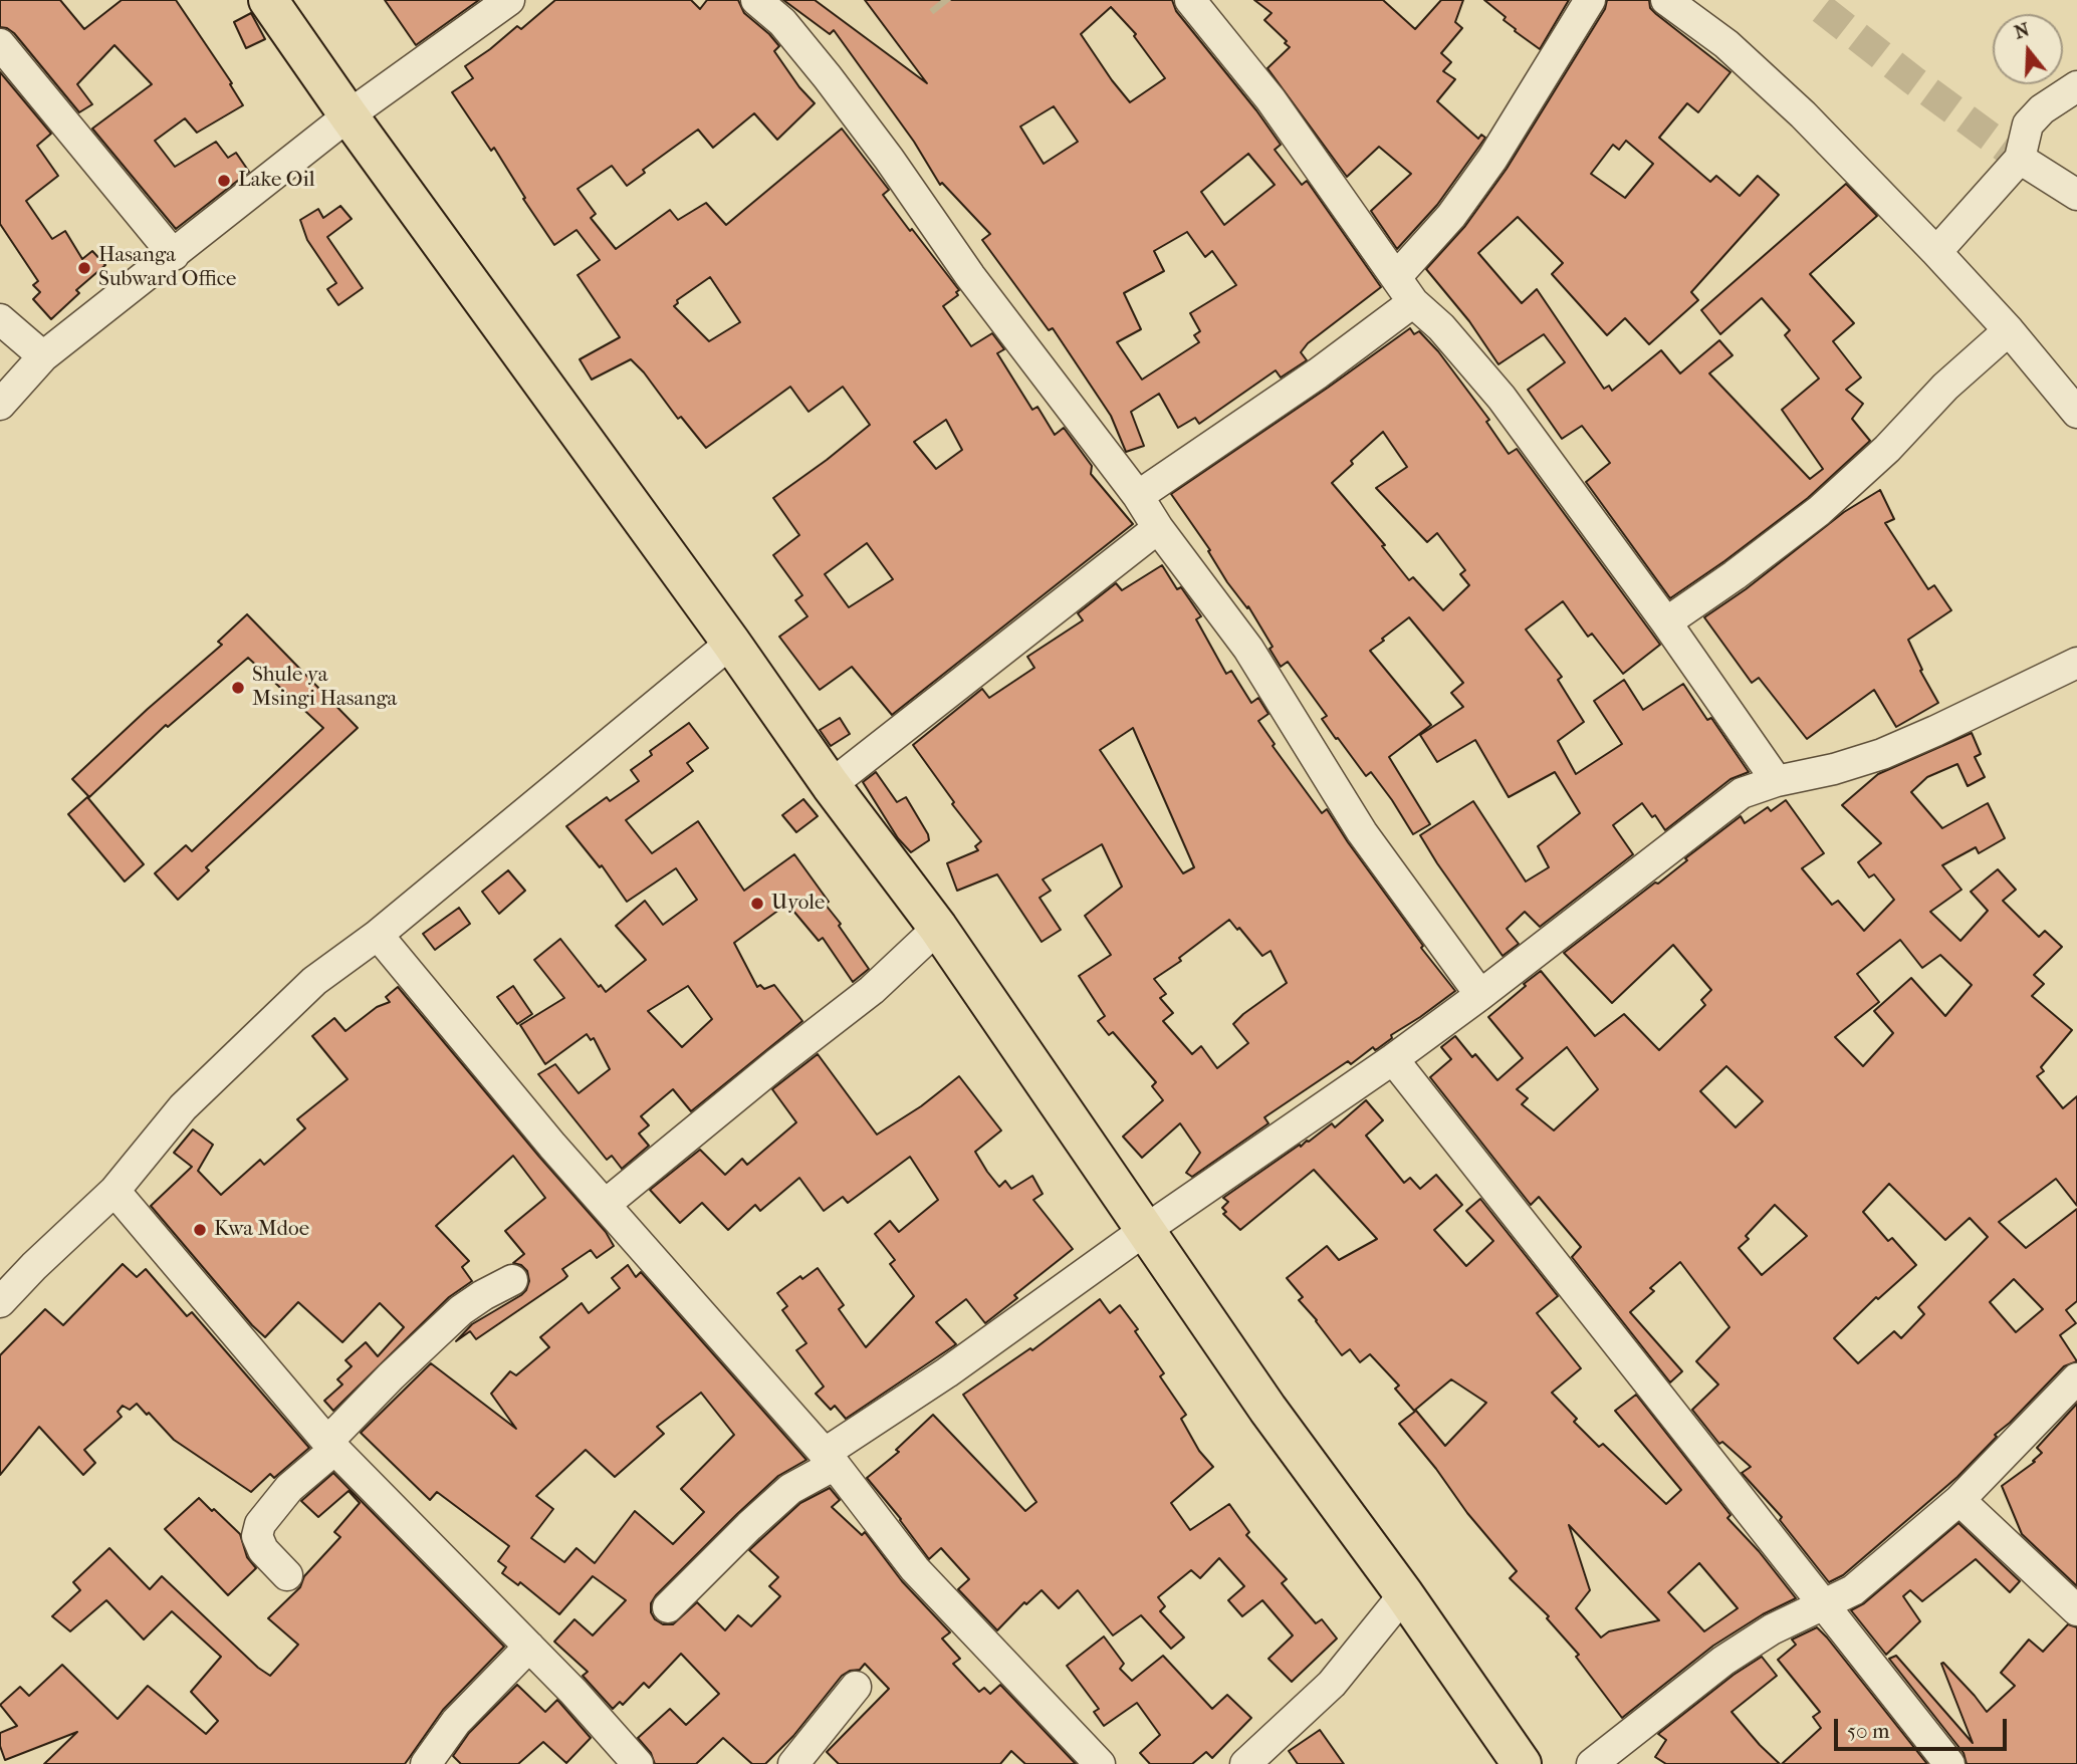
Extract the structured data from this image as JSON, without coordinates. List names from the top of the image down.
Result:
{
  "places": [
    "Lake Oil",
    "Hasanga Subward Office",
    "Shule ya Msingi Hasanga",
    "Uyole",
    "Kwa Mdoe"
  ],
  "scale_bar": "50 m",
  "north": "top"
}
